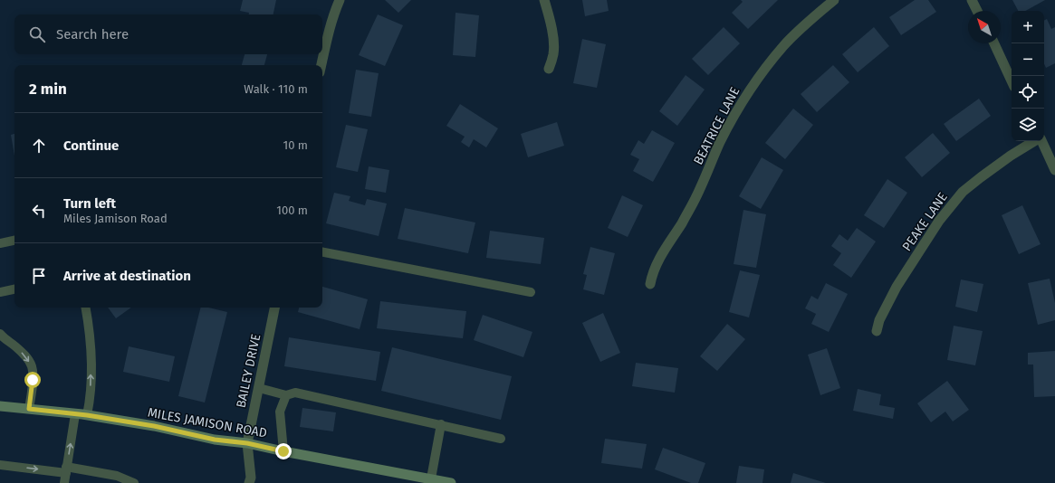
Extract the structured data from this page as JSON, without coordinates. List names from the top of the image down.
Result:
{
  "streets": {
    "main road": ["MILES JAMISON ROAD"],
    "street": ["BEATRICE LANE", "PEAKE LANE", "BAILEY DRIVE"]
  },
  "crossings": [
    ["BAILEY DRIVE", "MILES JAMISON ROAD"]
  ],
  "north": "top left",
  "page": {
    "map_buttons": ["+", "−"],
    "search": "Search here",
    "heading": ["2 min", "Walk · 110 m"],
    "list": [
      ["Continue", "10 m"],
      ["Turn left", "Miles Jamison Road", "100 m"],
      "Arrive at destination"
    ]
  }
}
